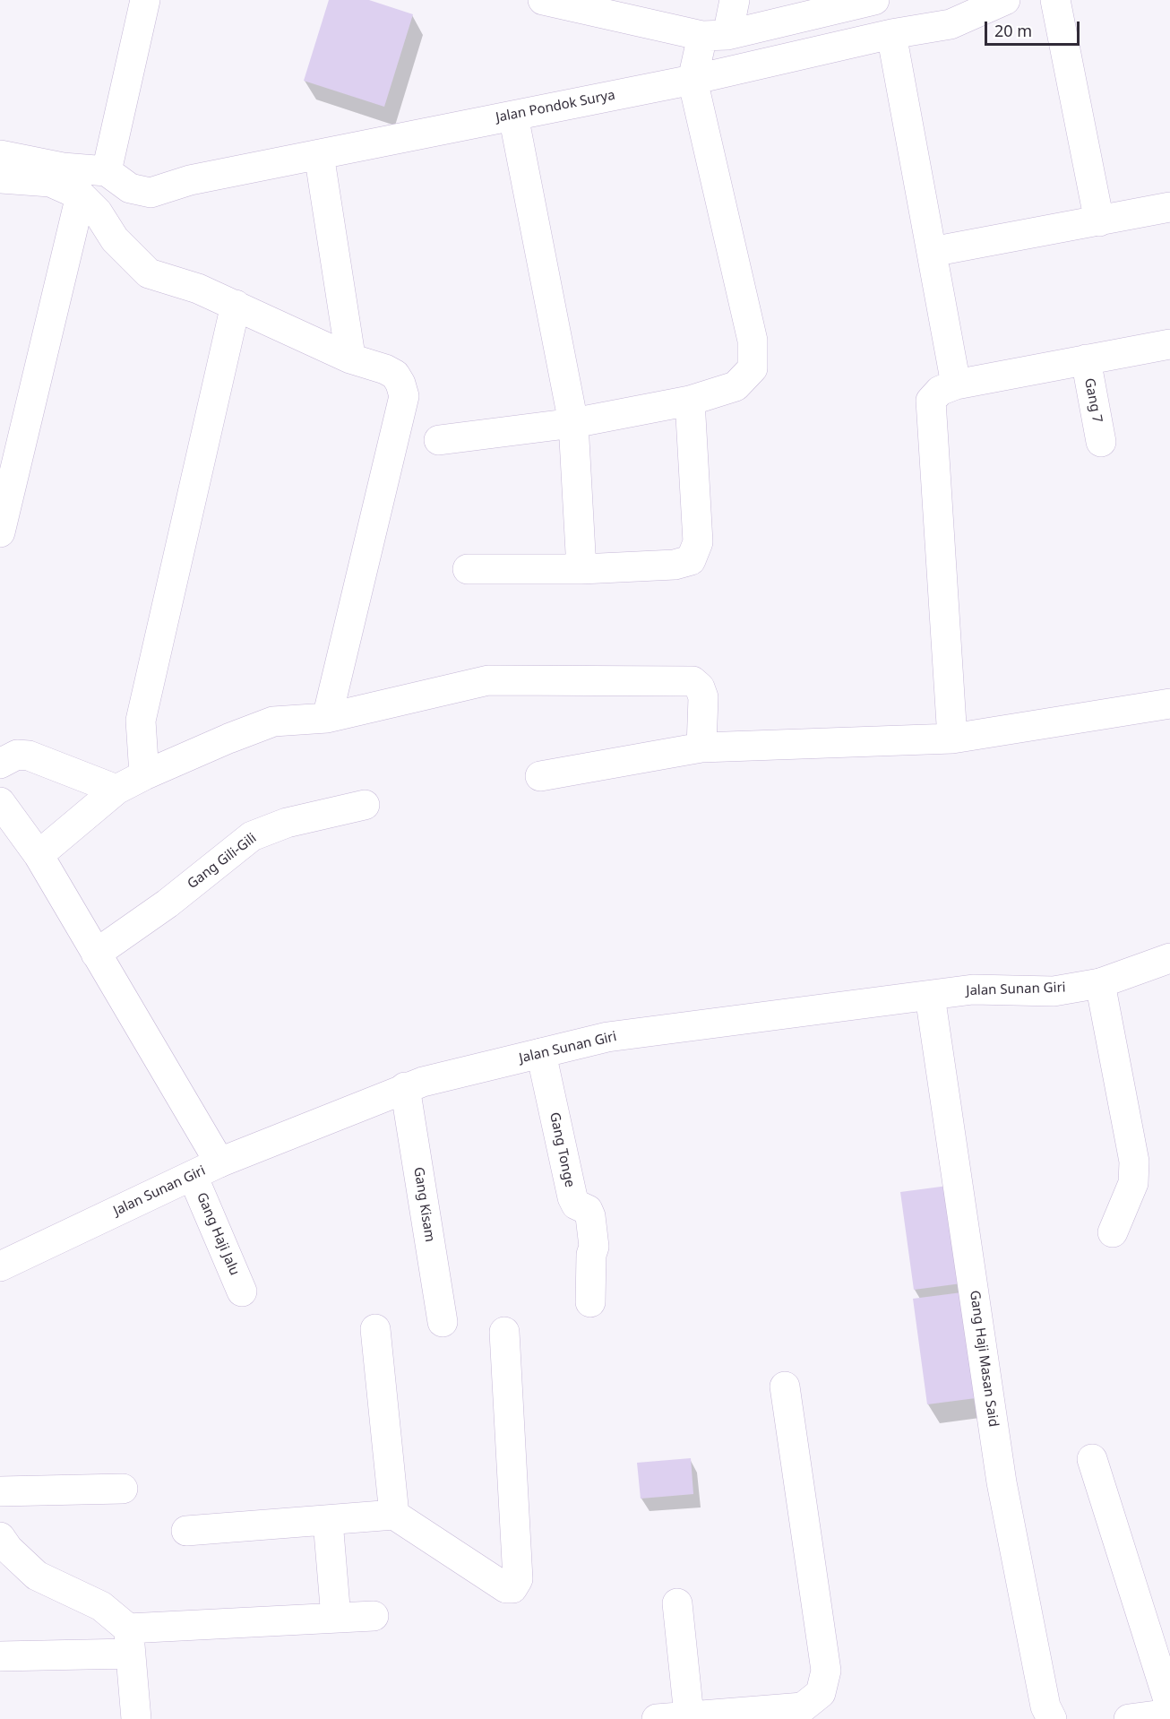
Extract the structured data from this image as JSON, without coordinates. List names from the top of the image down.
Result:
{
  "streets": {
    "street": [
      "Jalan Pondok Surya",
      "Gang 7",
      "Gang Gili-Gili",
      "Jalan Sunan Giri",
      "Gang Tonge",
      "Gang Kisam",
      "Gang Haji Jalu",
      "Gang Haji Masan Said"
    ]
  },
  "crossings": [
    ["Jalan Sunan Giri", "Gang Tonge"],
    ["Jalan Sunan Giri", "Gang Kisam"],
    ["Jalan Sunan Giri", "Gang Haji Jalu"],
    ["Jalan Sunan Giri", "Gang Haji Masan Said"]
  ],
  "scale_bar": "20 m"
}
